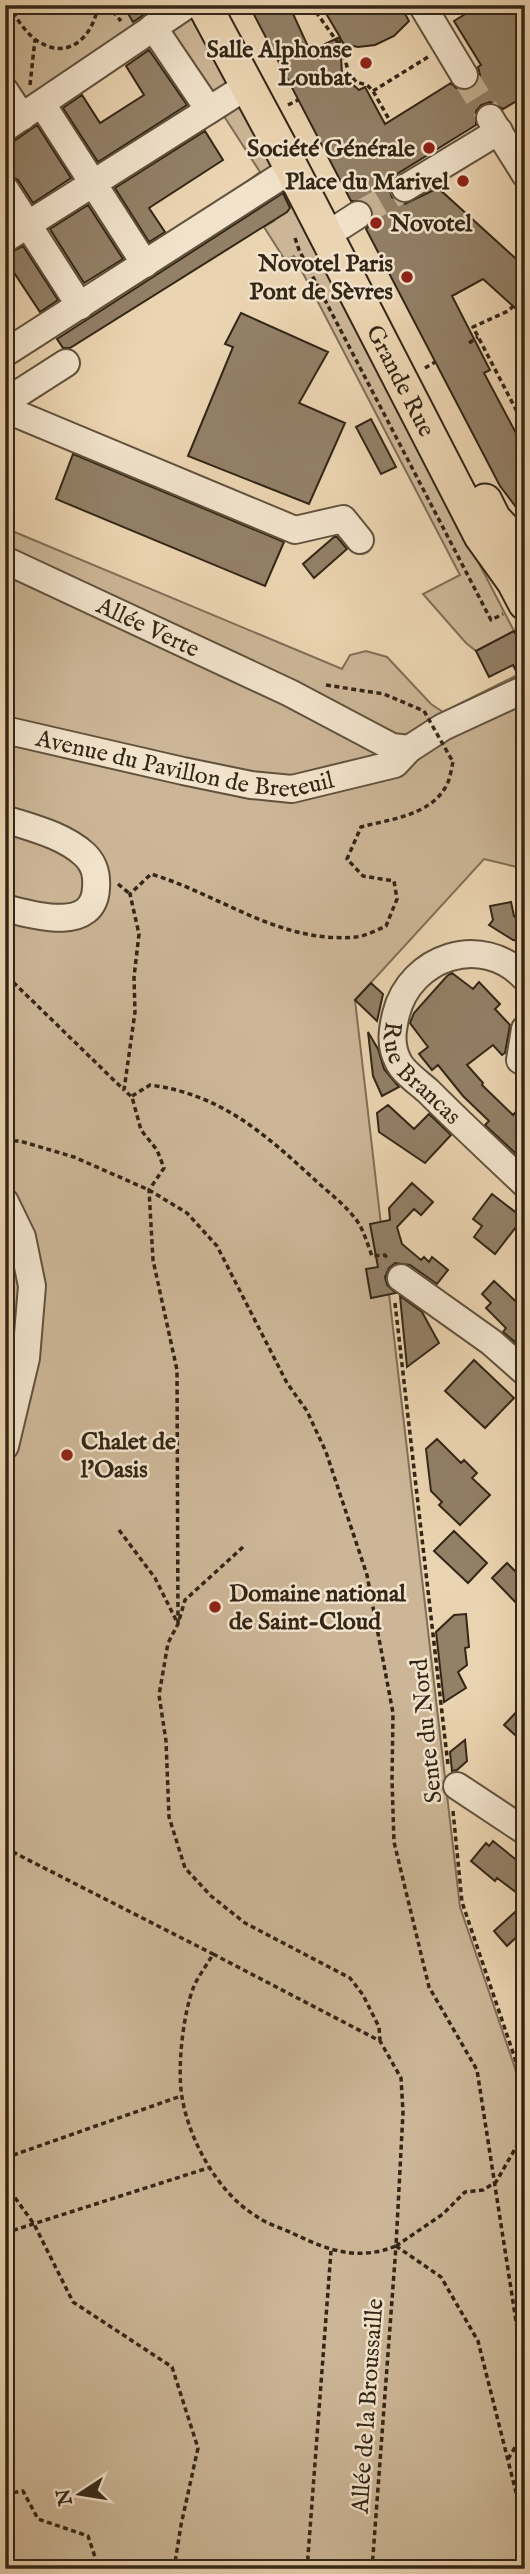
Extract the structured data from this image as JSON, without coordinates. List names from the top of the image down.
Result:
{
  "streets": {
    "main road": ["Grande Rue"],
    "street": ["Allée Verte", "Avenue du Pavillon de Breteuil", "Rue Brancas"],
    "path": ["Sente du Nord", "Allée de la Broussaille"]
  },
  "crossings": [
    ["Allée Verte", "Avenue du Pavillon de Breteuil"]
  ],
  "places": [
    "Salle Alphonse Loubat",
    "Société Générale",
    "Place du Marivel",
    "Novotel",
    "Novotel Paris Pont de Sèvres",
    "Chalet de l'Oasis",
    "Domaine national de Saint-Cloud"
  ],
  "north": "left"
}
